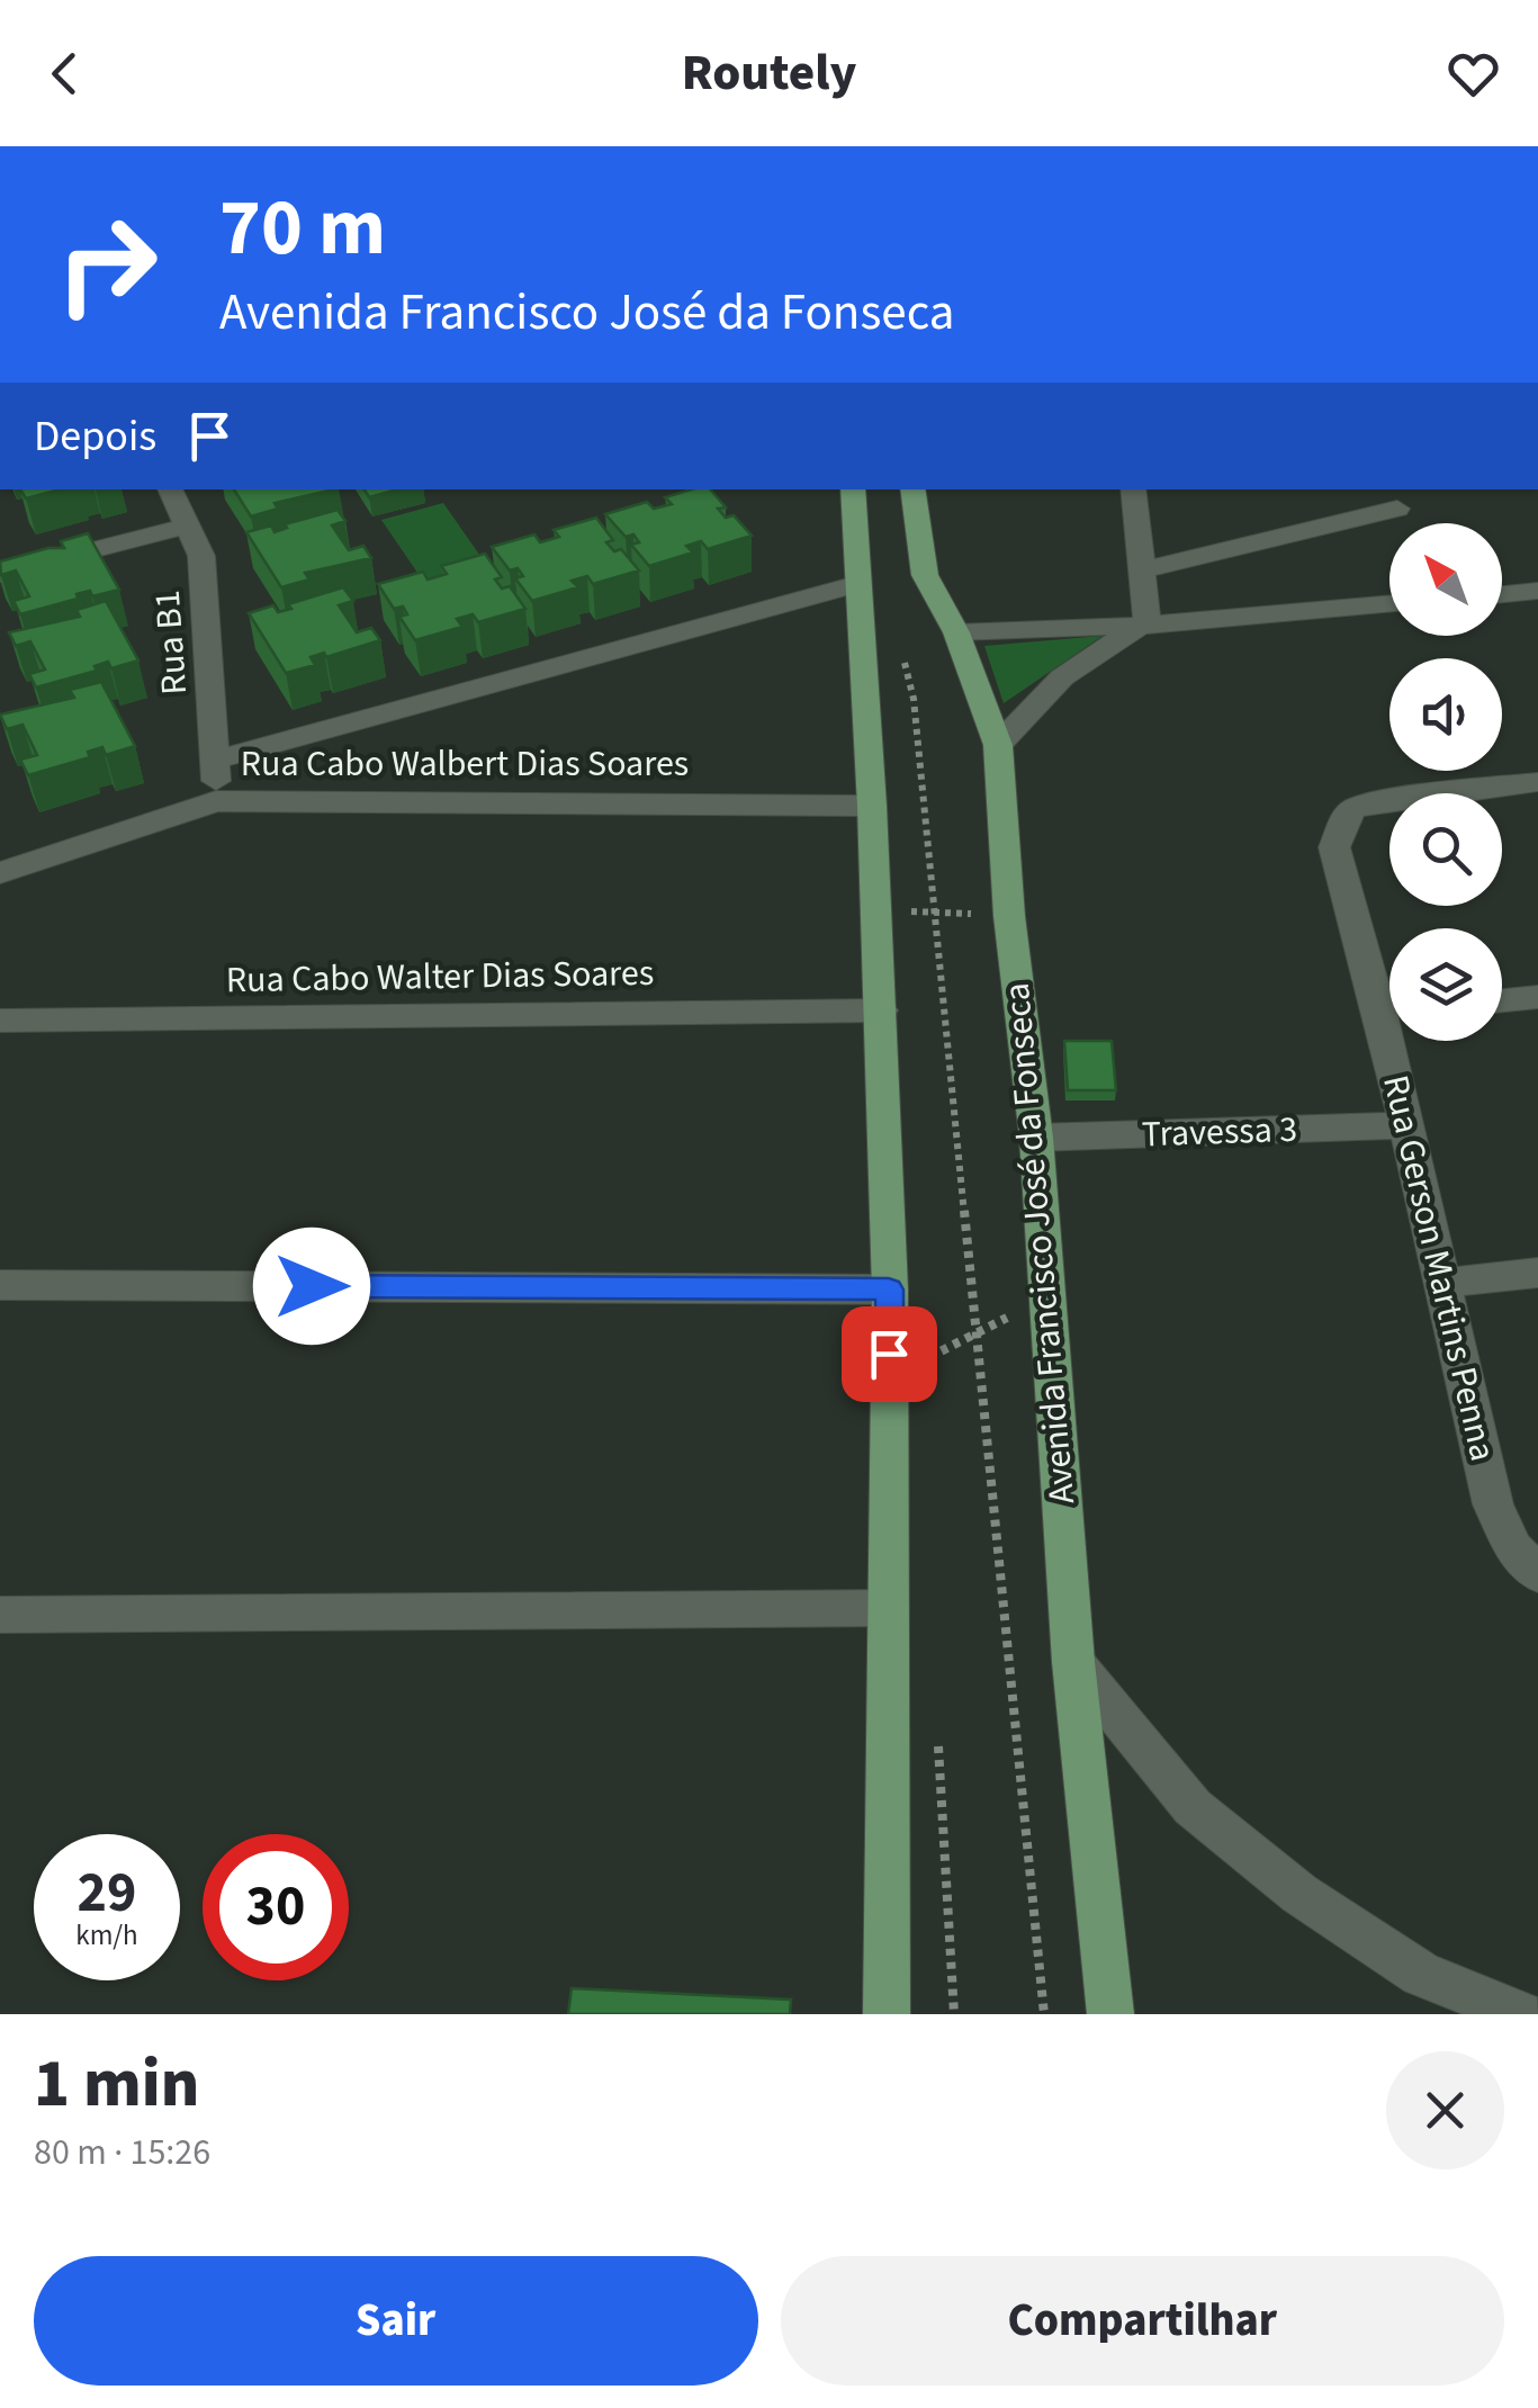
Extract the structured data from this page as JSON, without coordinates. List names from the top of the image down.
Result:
{
  "streets": {
    "main road": ["Avenida Francisco José da Fonseca"],
    "street": [
      "Rua B1",
      "Rua Cabo Walbert Dias Soares",
      "Rua Cabo Walter Dias Soares",
      "Travessa 3",
      "Rua Gerson Martins Penna"
    ]
  },
  "crossings": [
    ["Rua B1", "Rua Cabo Walbert Dias Soares"],
    ["Travessa 3", "Avenida Francisco José da Fonseca"],
    ["Travessa 3", "Rua Gerson Martins Penna"]
  ],
  "north": "top left",
  "page": {
    "header": "Routely",
    "turn": ["70 m", "Avenida Francisco José da Fonseca"],
    "then": "Depois",
    "speed": "29 km/h",
    "limit": "30",
    "heading": ["1 min", "80 m · 15:26"],
    "buttons": ["Sair", "Compartilhar"]
  }
}
